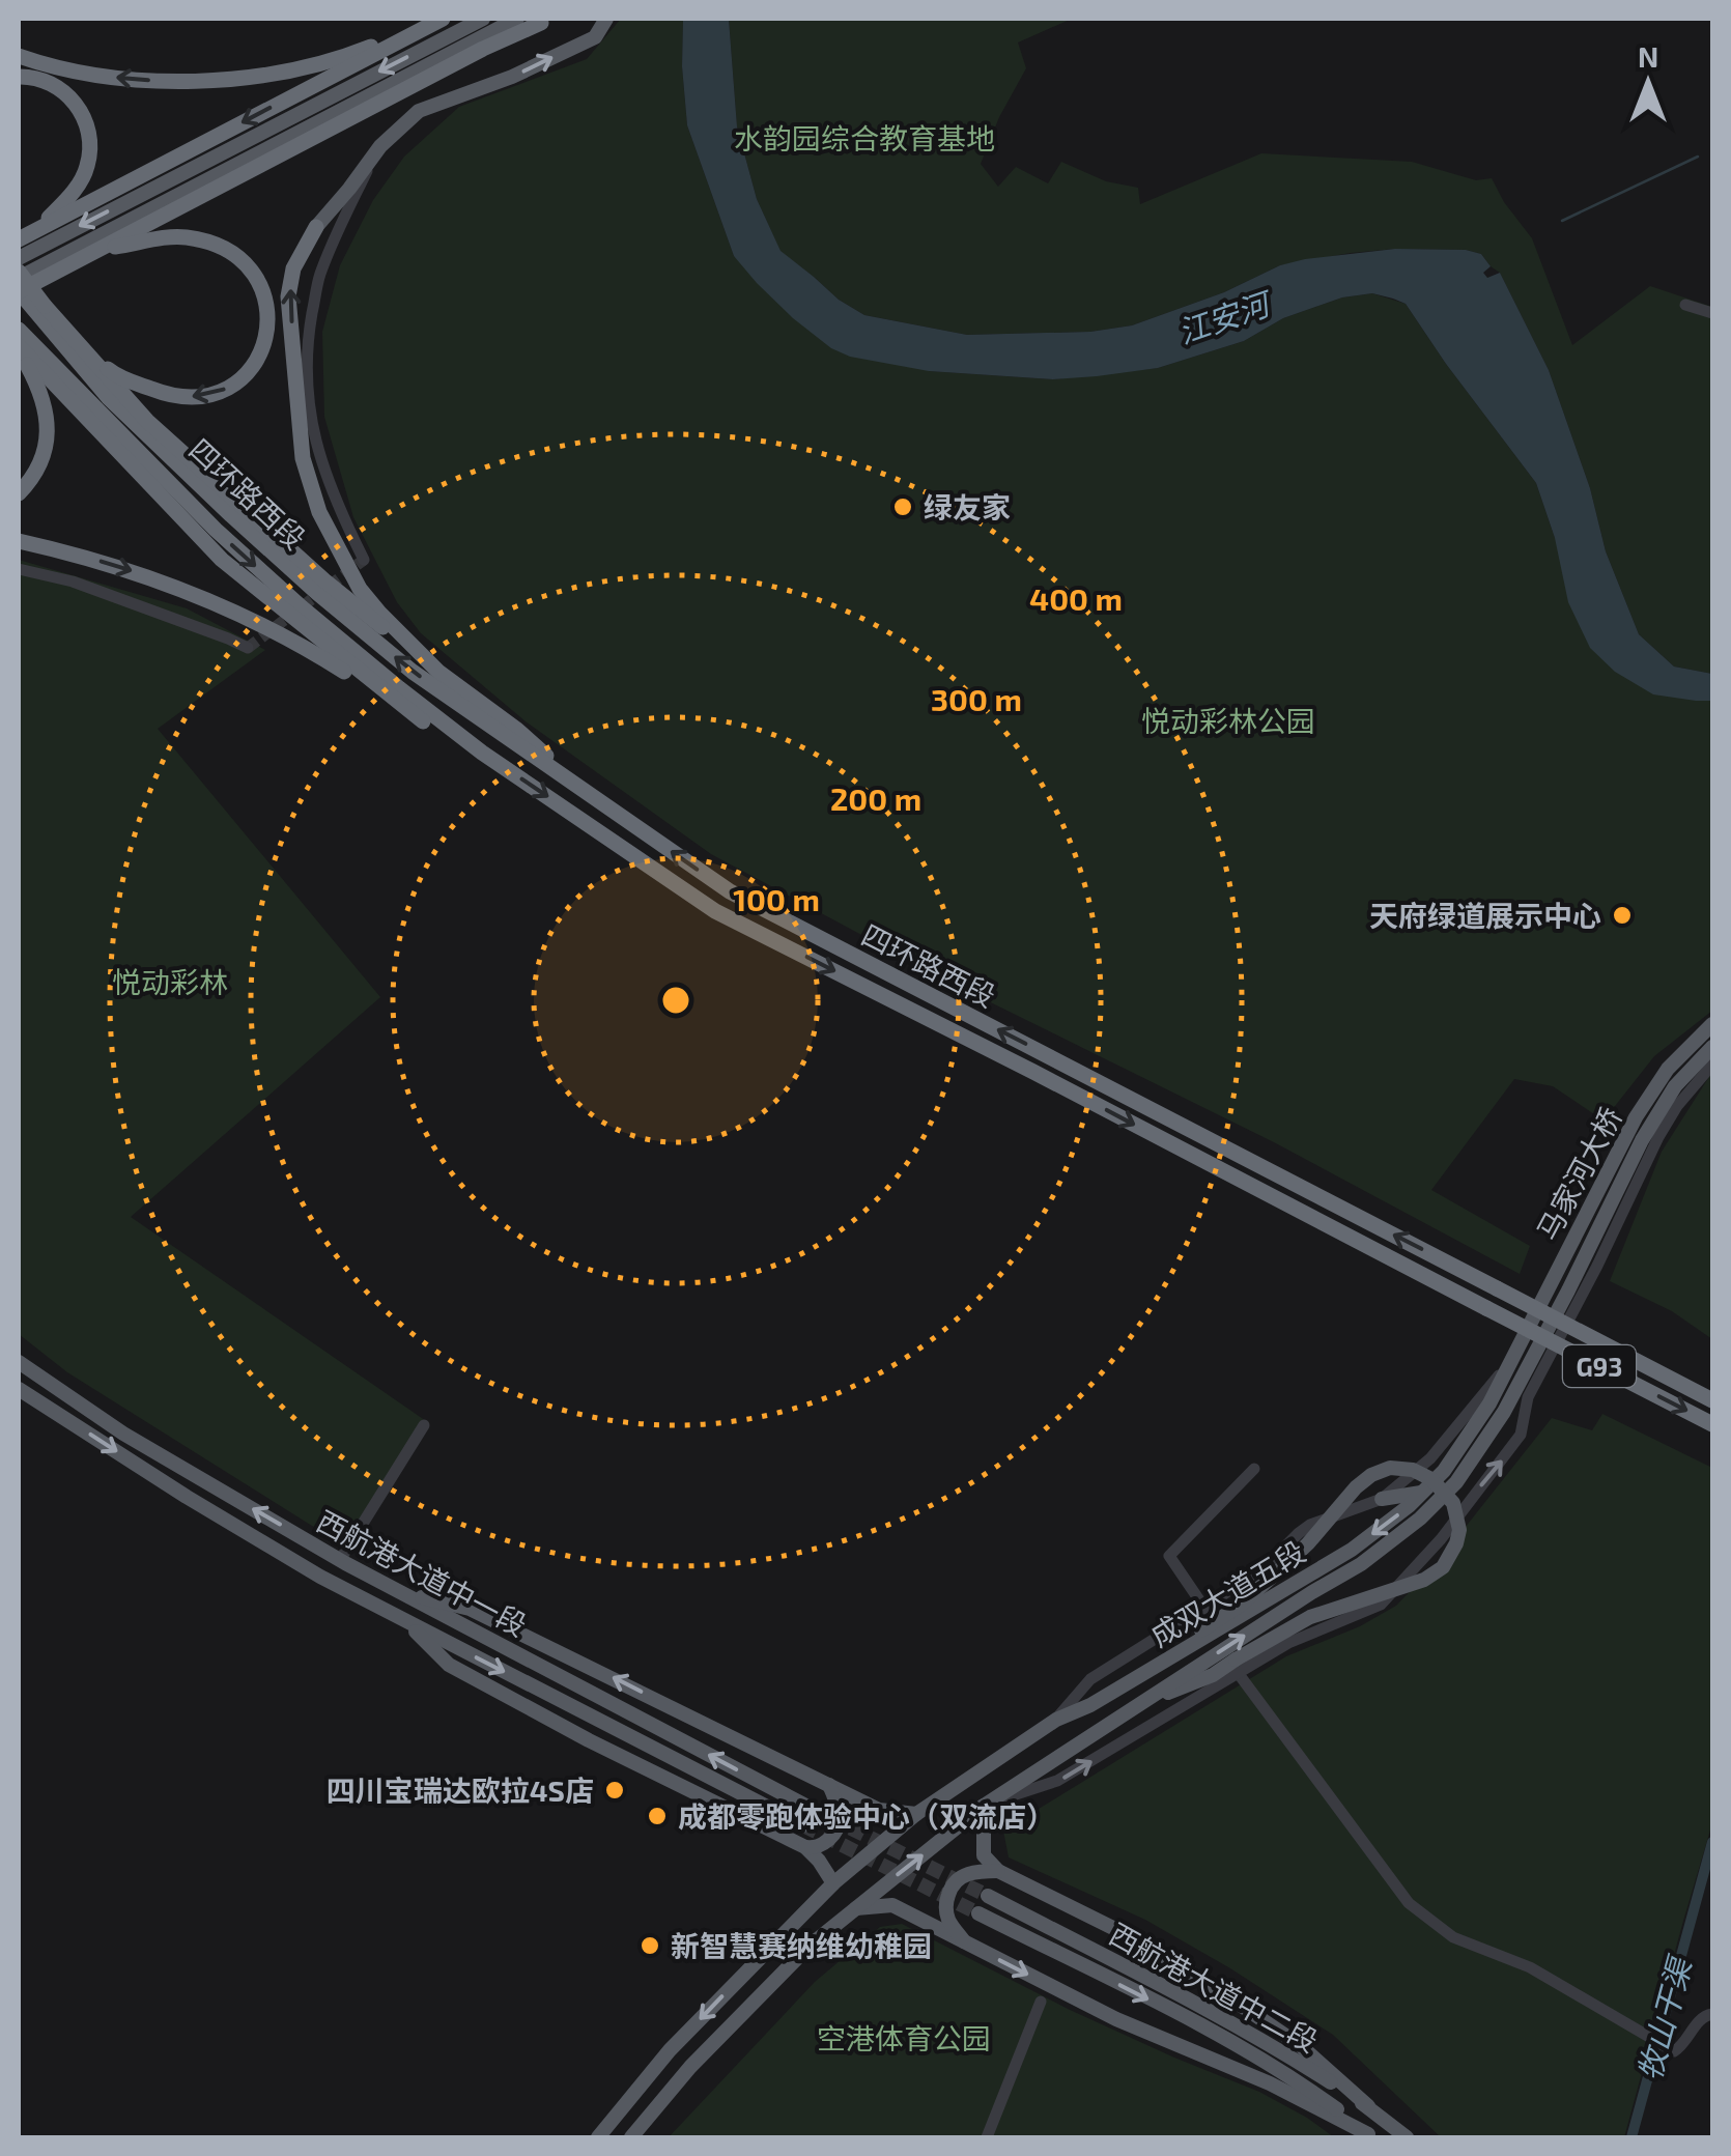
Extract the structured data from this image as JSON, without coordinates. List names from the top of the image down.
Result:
{
  "streets": {
    "highway": ["四环路西段", "G93"],
    "main road": [
      "马家河大桥",
      "西航港大道中一段",
      "成双大道五段",
      "西航港大道中二段"
    ]
  },
  "crossings": [
    ["马家河大桥", "成双大道五段"]
  ],
  "water": ["江安河", "牧山干渠"],
  "parks": [
    "水韵园综合教育基地",
    "悦动彩林公园",
    "悦动彩林",
    "空港体育公园"
  ],
  "places": [
    "绿友家",
    "天府绿道展示中心",
    "四川宝瑞达欧拉4S店",
    "成都零跑体验中心（双流店）",
    "新智慧赛纳维幼稚园"
  ],
  "north": "top",
  "rings": [
    "400 m",
    "300 m",
    "200 m",
    "100 m"
  ]
}
